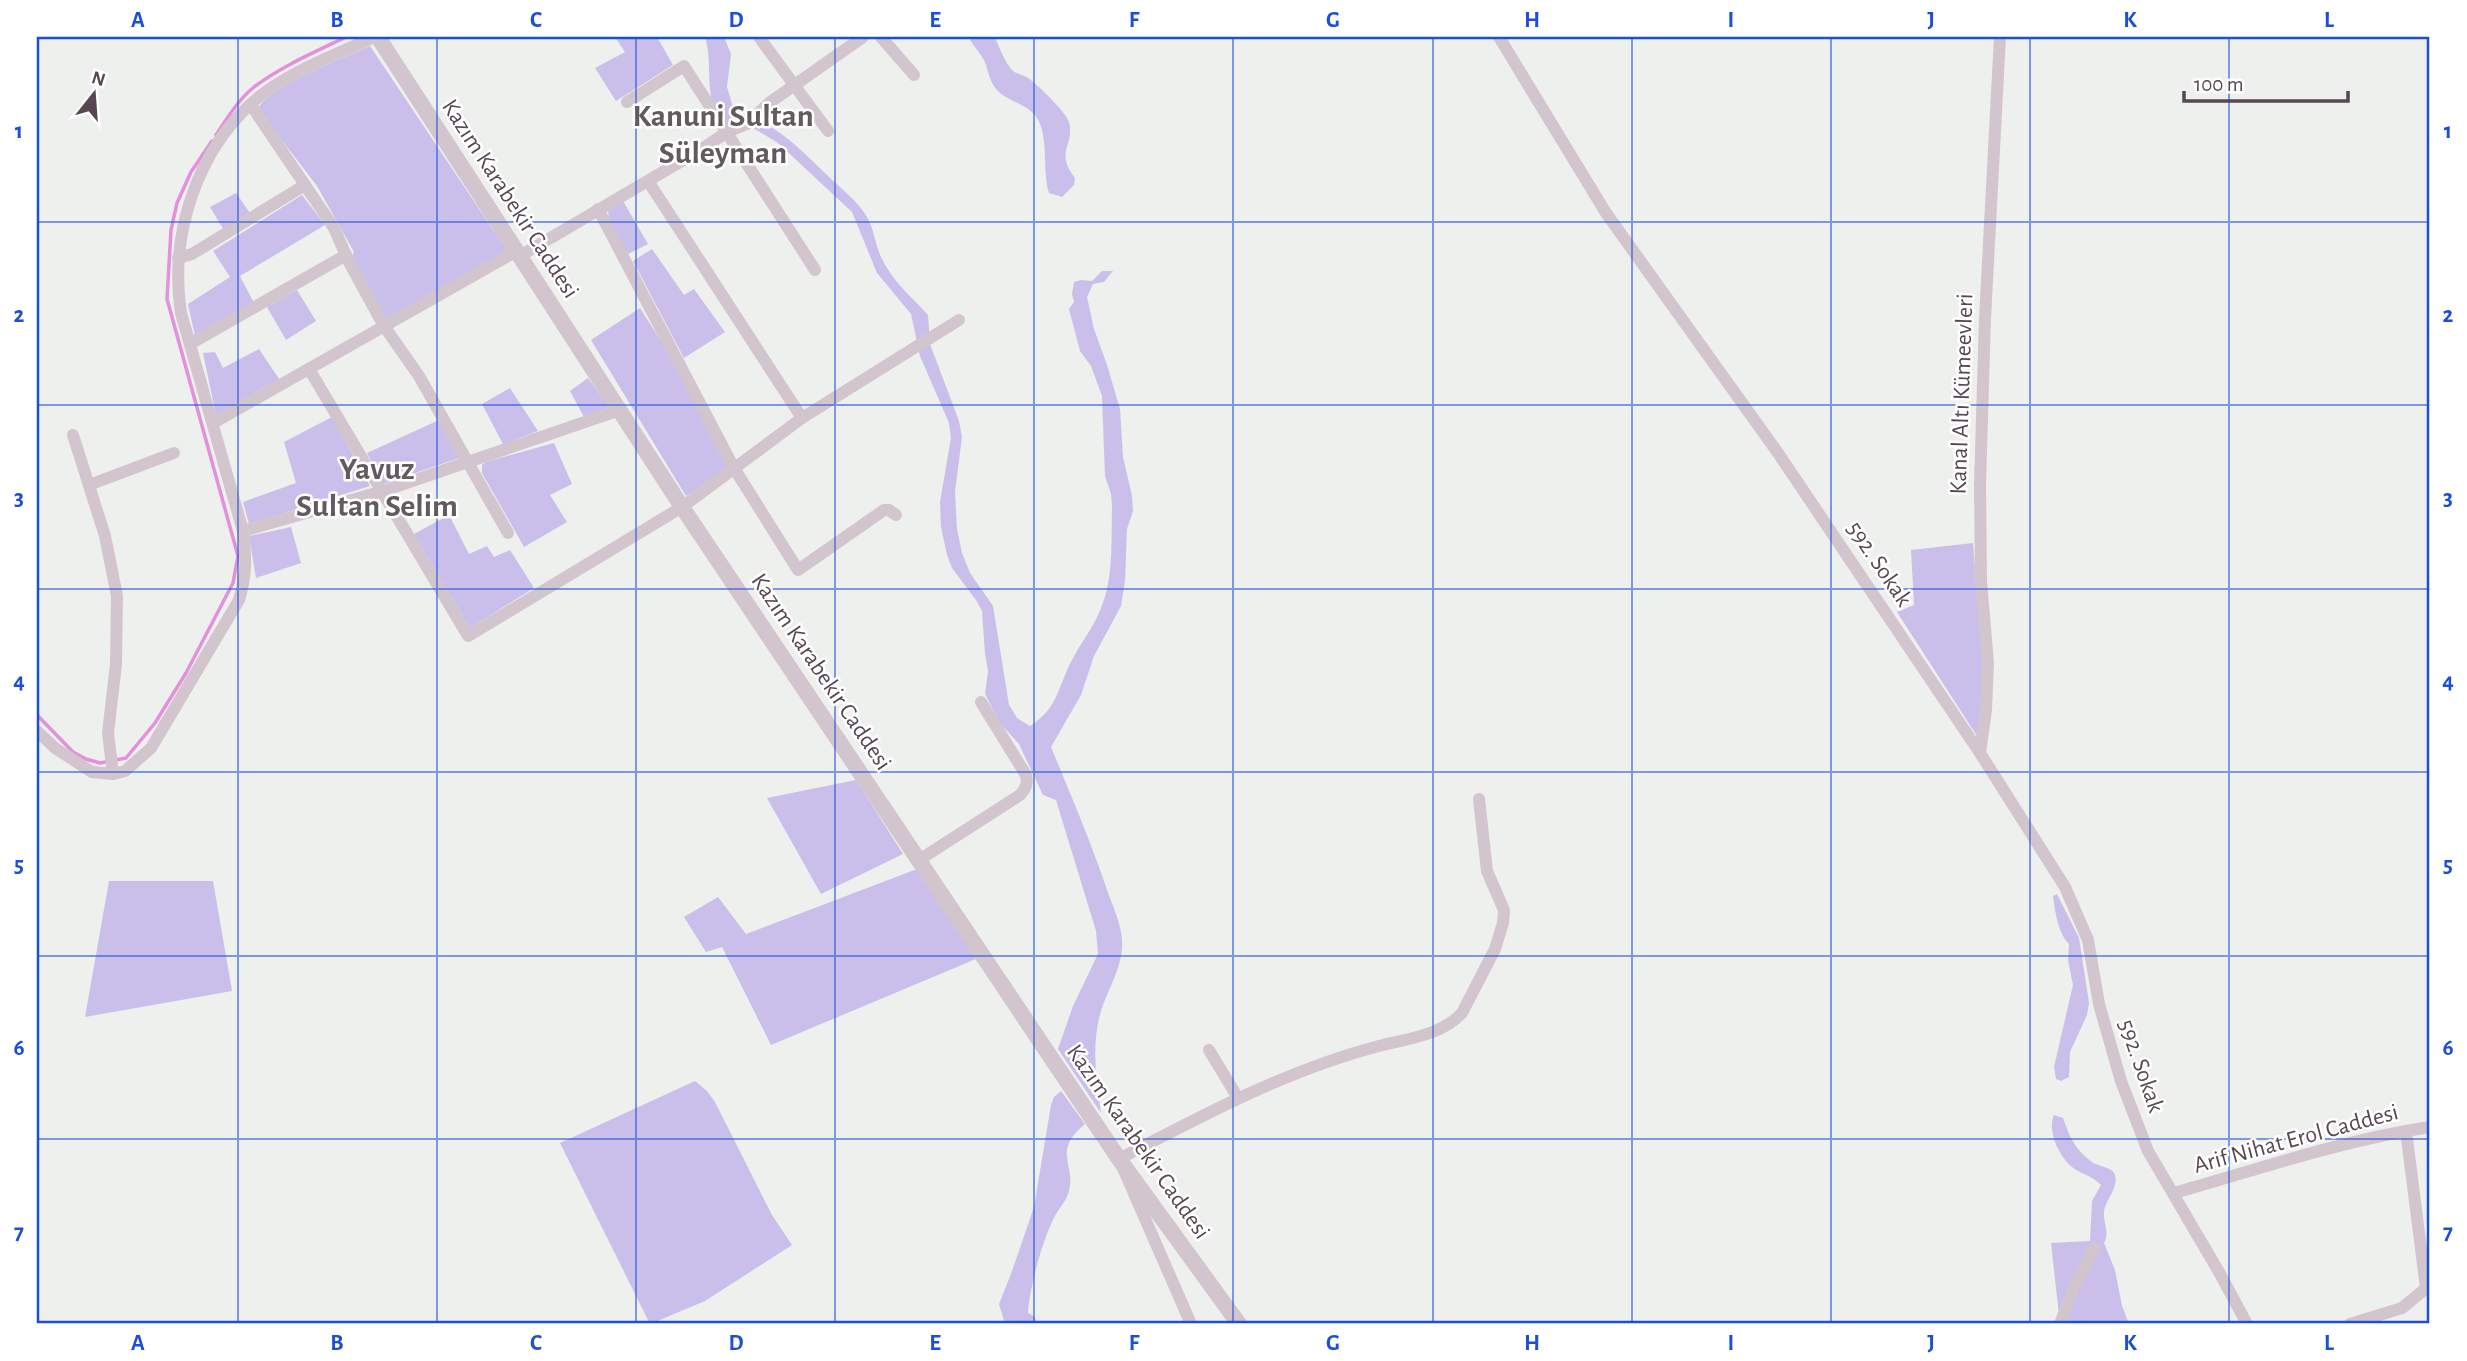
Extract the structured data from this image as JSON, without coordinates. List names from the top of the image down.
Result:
{
  "streets": {
    "street": [
      "Kazım Karabekir Caddesi",
      "Kanal Altı Kümeevleri",
      "592. Sokak",
      "Arif Nihat Erol Caddesi"
    ]
  },
  "crossings": [
    ["Kanal Altı Kümeevleri", "592. Sokak"],
    ["592. Sokak", "Arif Nihat Erol Caddesi"]
  ],
  "districts": ["Kanuni Sultan Süleyman", "Yavuz Sultan Selim"],
  "scale_bar": "100 m",
  "north": "top",
  "grid": {
    "columns": [
      "A",
      "B",
      "C",
      "D",
      "E",
      "F",
      "G",
      "H",
      "I",
      "J",
      "K",
      "L"
    ],
    "rows": [
      "1",
      "2",
      "3",
      "4",
      "5",
      "6",
      "7"
    ]
  }
}
